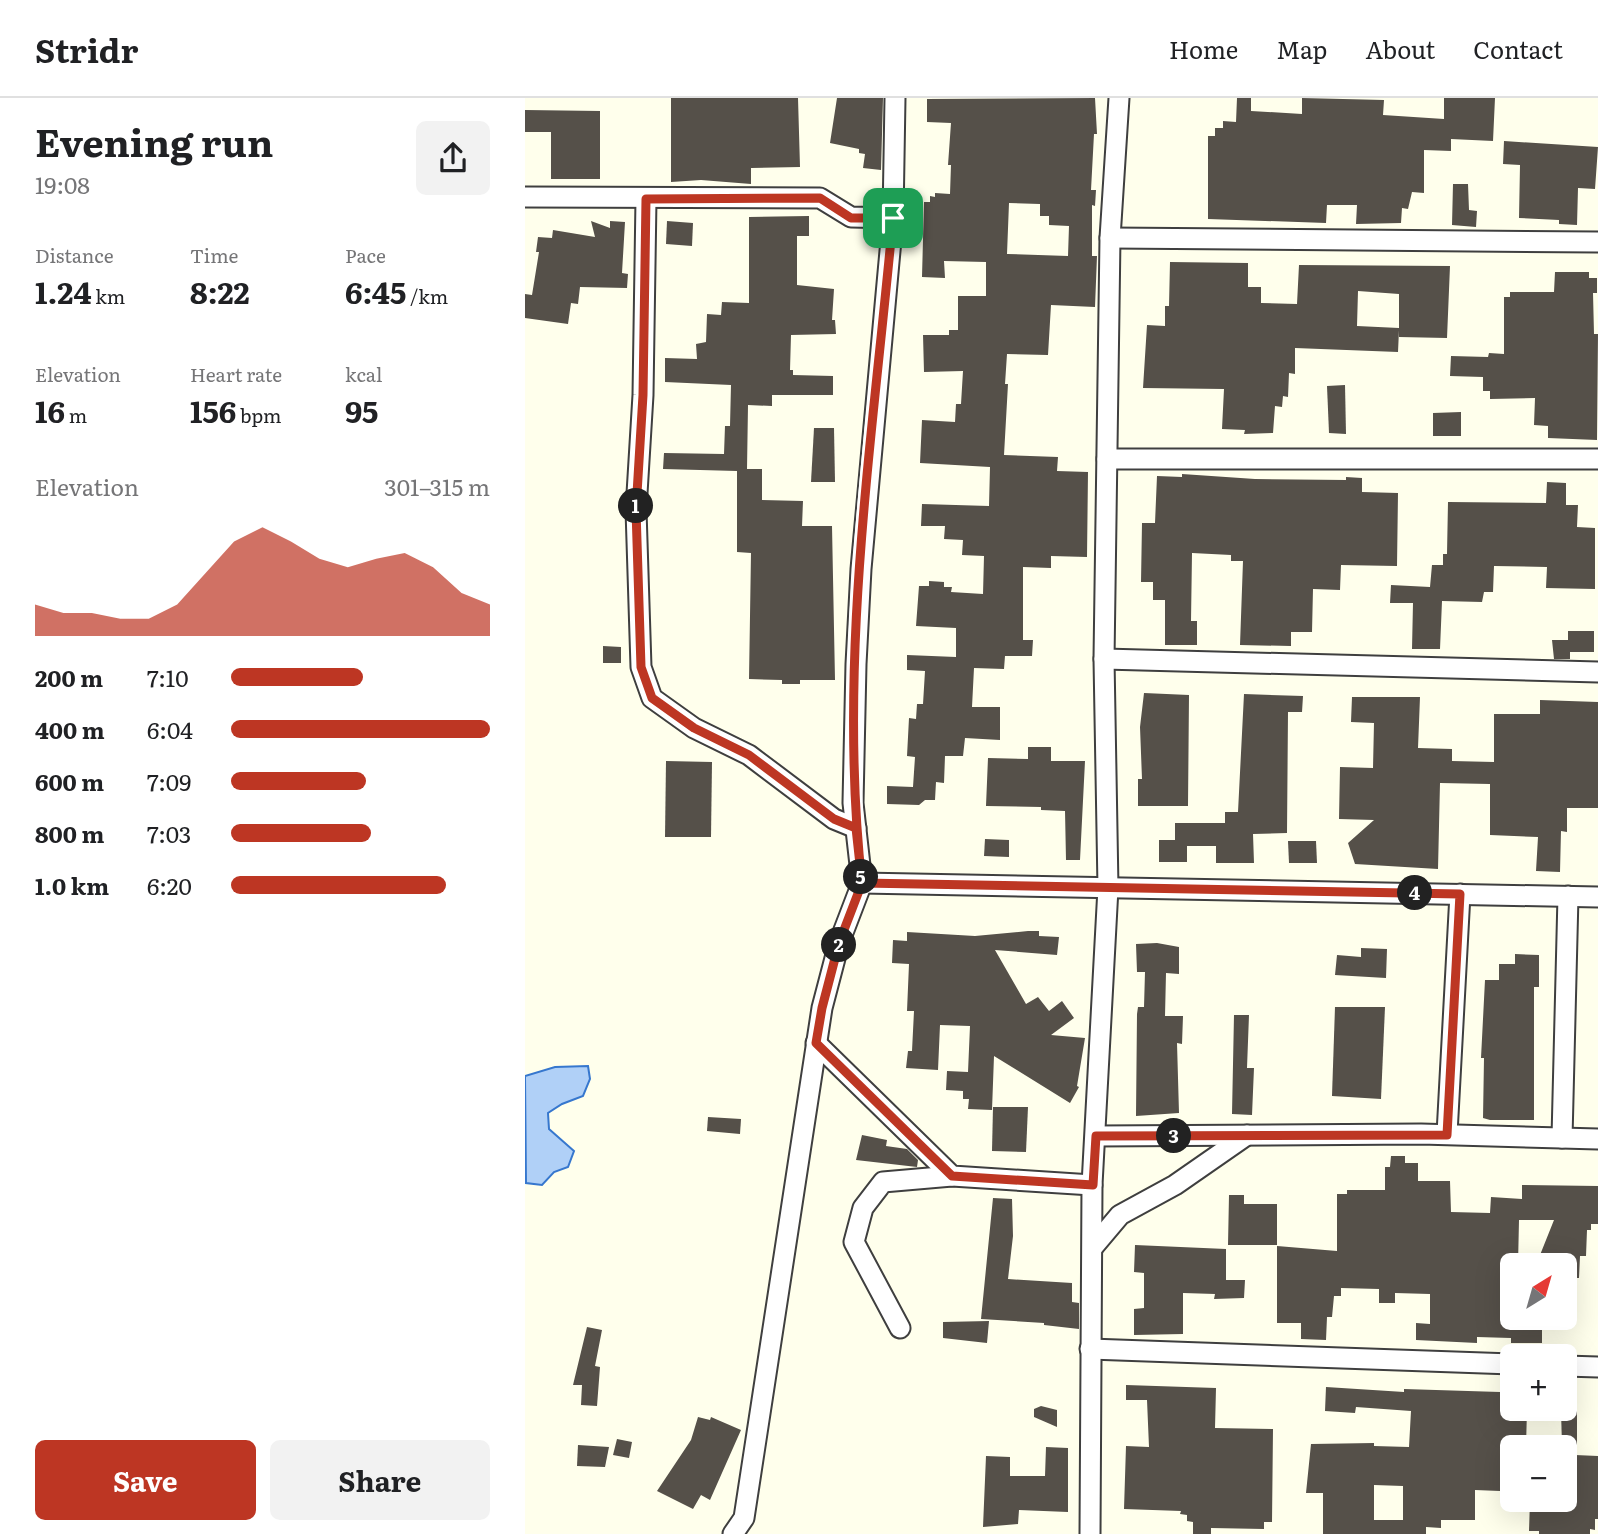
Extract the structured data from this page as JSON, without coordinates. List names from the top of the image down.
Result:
{
  "north": "top right",
  "page": {
    "header": "Stridr",
    "nav": [
      "Home",
      "Map",
      "About",
      "Contact"
    ],
    "heading": ["Evening run", "19:08"],
    "stats": [
      ["Distance", "1.24 km"],
      ["Time", "8:22"],
      ["Pace", "6:45 /km"],
      ["Elevation", "16 m"],
      ["Heart rate", "156 bpm"],
      ["kcal", "95"]
    ],
    "chart": ["Elevation", "301–315 m"],
    "pins": [
      "1",
      "5",
      "4",
      "2",
      "3"
    ],
    "list": [
      {
        "name": "200 m",
        "note": "7:10"
      },
      {
        "name": "400 m",
        "note": "6:04"
      },
      {
        "name": "600 m",
        "note": "7:09"
      },
      {
        "name": "800 m",
        "note": "7:03"
      },
      {
        "name": "1.0 km",
        "note": "6:20"
      }
    ],
    "map_buttons": ["+", "−"],
    "buttons": ["Save", "Share"]
  }
}
